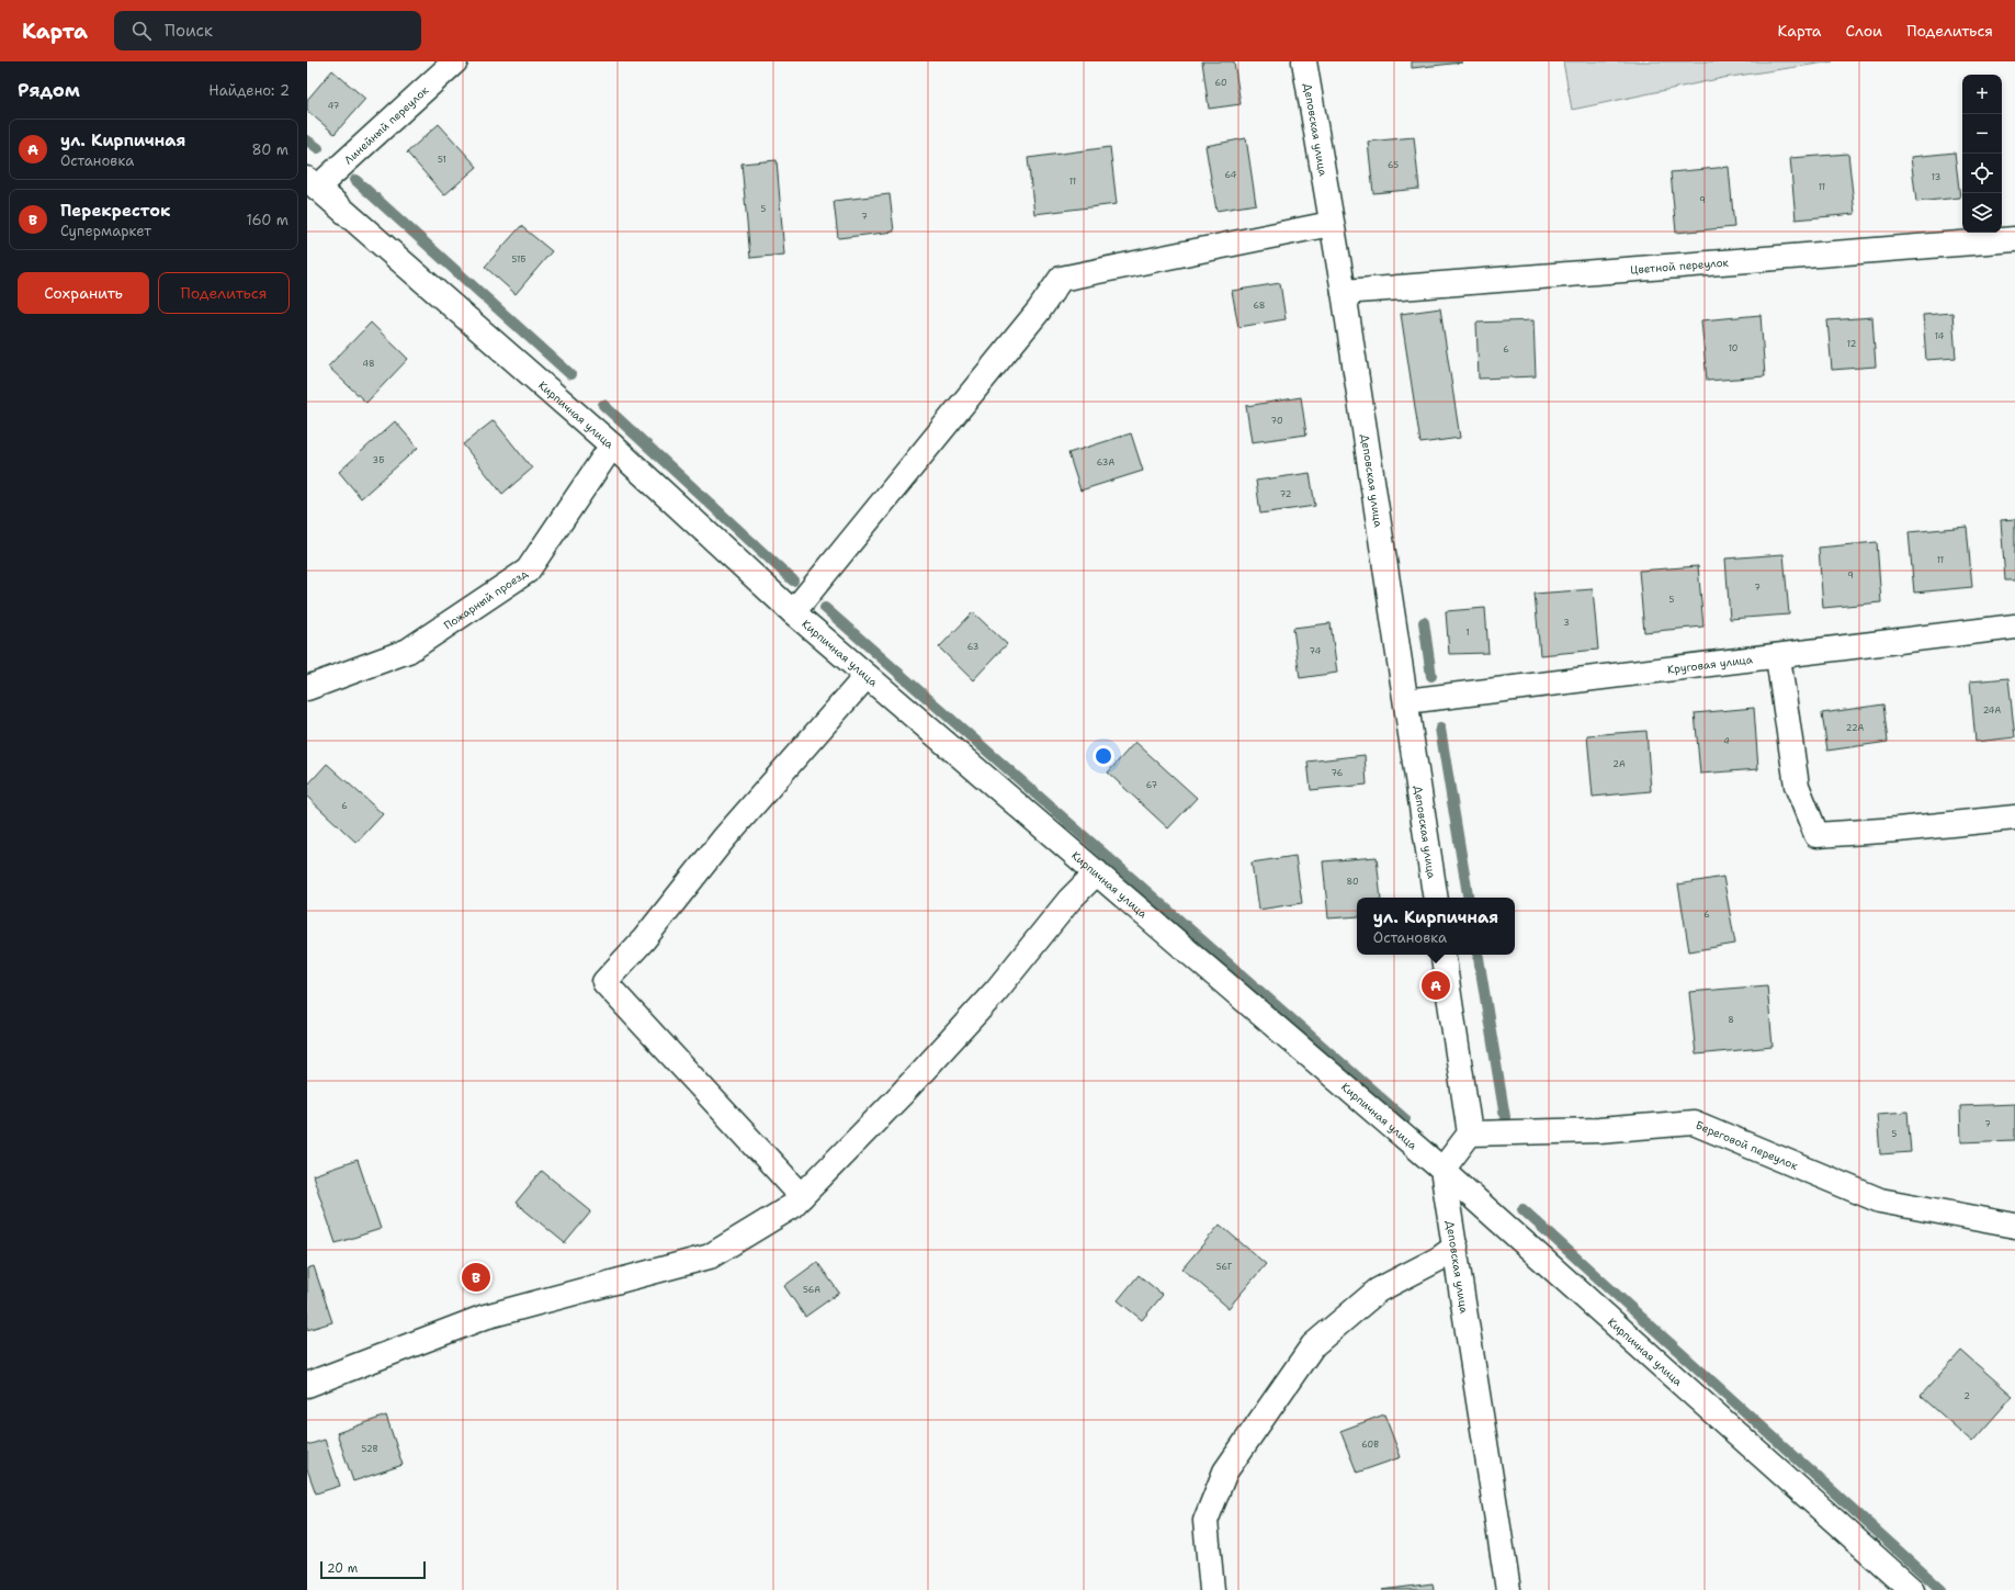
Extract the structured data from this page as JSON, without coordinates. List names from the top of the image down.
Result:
{
  "streets": {
    "street": [
      "Линейный переулок",
      "Деповская улица",
      "Цветной переулок",
      "Кирпичная улица",
      "Пожарный проезд",
      "Круговая улица",
      "Береговой переулок"
    ]
  },
  "crossings": [
    ["Линейный переулок", "Кирпичная улица"],
    ["Деповская улица", "Цветной переулок"],
    ["Деповская улица", "Кирпичная улица"],
    ["Деповская улица", "Круговая улица"],
    ["Кирпичная улица", "Пожарный проезд"]
  ],
  "house_numbers": [
    "60",
    "47",
    "51",
    "65",
    "64",
    "13",
    "11",
    "11",
    "9",
    "5",
    "7",
    "51Б",
    "68",
    "14",
    "12",
    "10",
    "6",
    "48",
    "70",
    "3Б",
    "63А",
    "72",
    "11",
    "9",
    "7",
    "5",
    "3",
    "1",
    "63",
    "74",
    "24А",
    "22А",
    "4",
    "2А",
    "76",
    "67",
    "6",
    "80",
    "6",
    "8",
    "7",
    "5",
    "56Г",
    "56А",
    "2",
    "60В",
    "52В"
  ],
  "scale_bar": "20 m",
  "page": {
    "header": "Карта",
    "search": "Поиск",
    "nav": ["Карта", "Слои", "Поделиться"],
    "heading": ["Рядом", "Найдено: 2"],
    "map_buttons": ["+", "−"],
    "list": [
      {
        "mark": "A",
        "name": "ул. Кирпичная",
        "note": "Остановка",
        "value": "80 m"
      },
      {
        "mark": "B",
        "name": "Перекресток",
        "note": "Супермаркет",
        "value": "160 m"
      }
    ],
    "buttons": ["Сохранить", "Поделиться"],
    "popup": ["ул. Кирпичная", "Остановка"],
    "pins": ["A", "B"],
    "scale": "20 m"
  }
}
